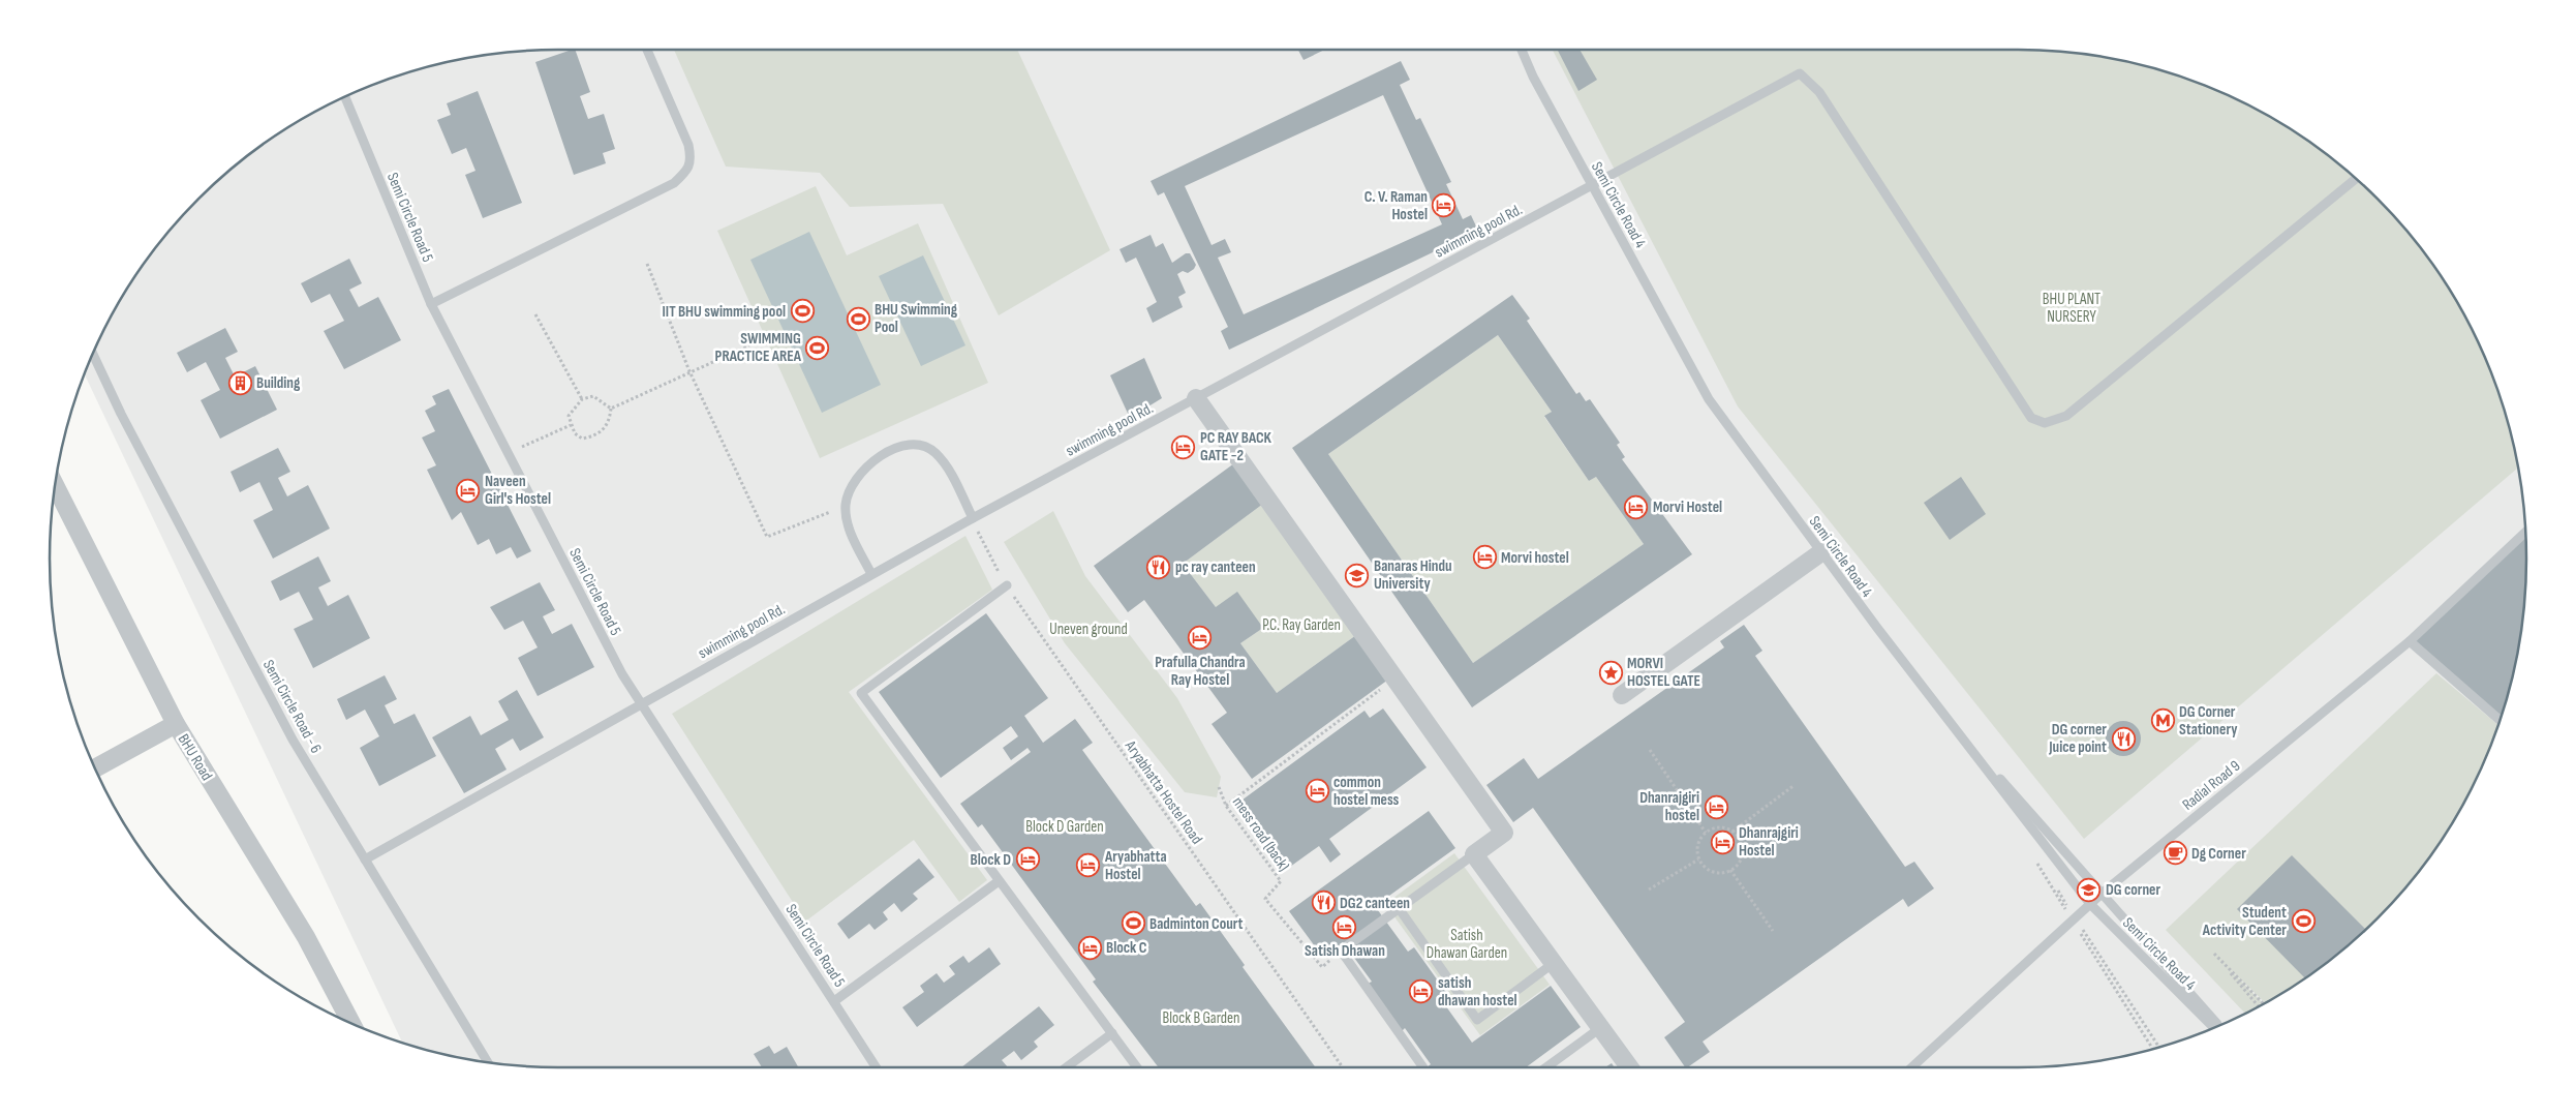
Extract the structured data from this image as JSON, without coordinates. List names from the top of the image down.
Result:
{
  "streets": {
    "street": ["BHU Road"],
    "lane": [
      "Semi Circle Road 4",
      "Semi Circle Road 5",
      "swimming pool Rd.",
      "Semi Circle Road - 6",
      "Radial Road 9"
    ],
    "path": ["Aryabhatta Hostel Road", "mess road (back)"]
  },
  "crossings": [
    ["Semi Circle Road 4", "swimming pool Rd."],
    ["Semi Circle Road 4", "Radial Road 9"],
    ["Semi Circle Road 5", "swimming pool Rd."],
    ["swimming pool Rd.", "Semi Circle Road - 6"],
    ["swimming pool Rd.", "Aryabhatta Hostel Road"]
  ],
  "parks": [
    "BHU PLANT NURSERY",
    "P.C. Ray Garden",
    "Uneven ground",
    "Block D Garden",
    "Satish Dhawan Garden",
    "Block B Garden"
  ],
  "places": {
    "hotel": [
      "C. V. Raman Hostel",
      "PC RAY BACK GATE -2",
      "Naveen Girl's Hostel",
      "Morvi Hostel",
      "Morvi hostel",
      "Prafulla Chandra Ray Hostel",
      "common hostel mess",
      "Dhanrajgiri hostel",
      "Dhanrajgiri Hostel",
      "Block D",
      "Aryabhatta Hostel",
      "Satish Dhawan",
      "Block C",
      "satish dhawan hostel"
    ],
    "sports": [
      "IIT BHU swimming pool",
      "BHU Swimming Pool",
      "SWIMMING PRACTICE AREA",
      "Student Activity Center",
      "Badminton Court"
    ],
    "building": ["Building"],
    "restaurant": ["pc ray canteen", "DG corner Juice point", "DG2 canteen"],
    "school or university": ["Banaras Hindu University", "DG corner"],
    "place": ["MORVI HOSTEL GATE"],
    "metro station": ["DG Corner Stationery"],
    "cafe": ["Dg Corner"]
  }
}
